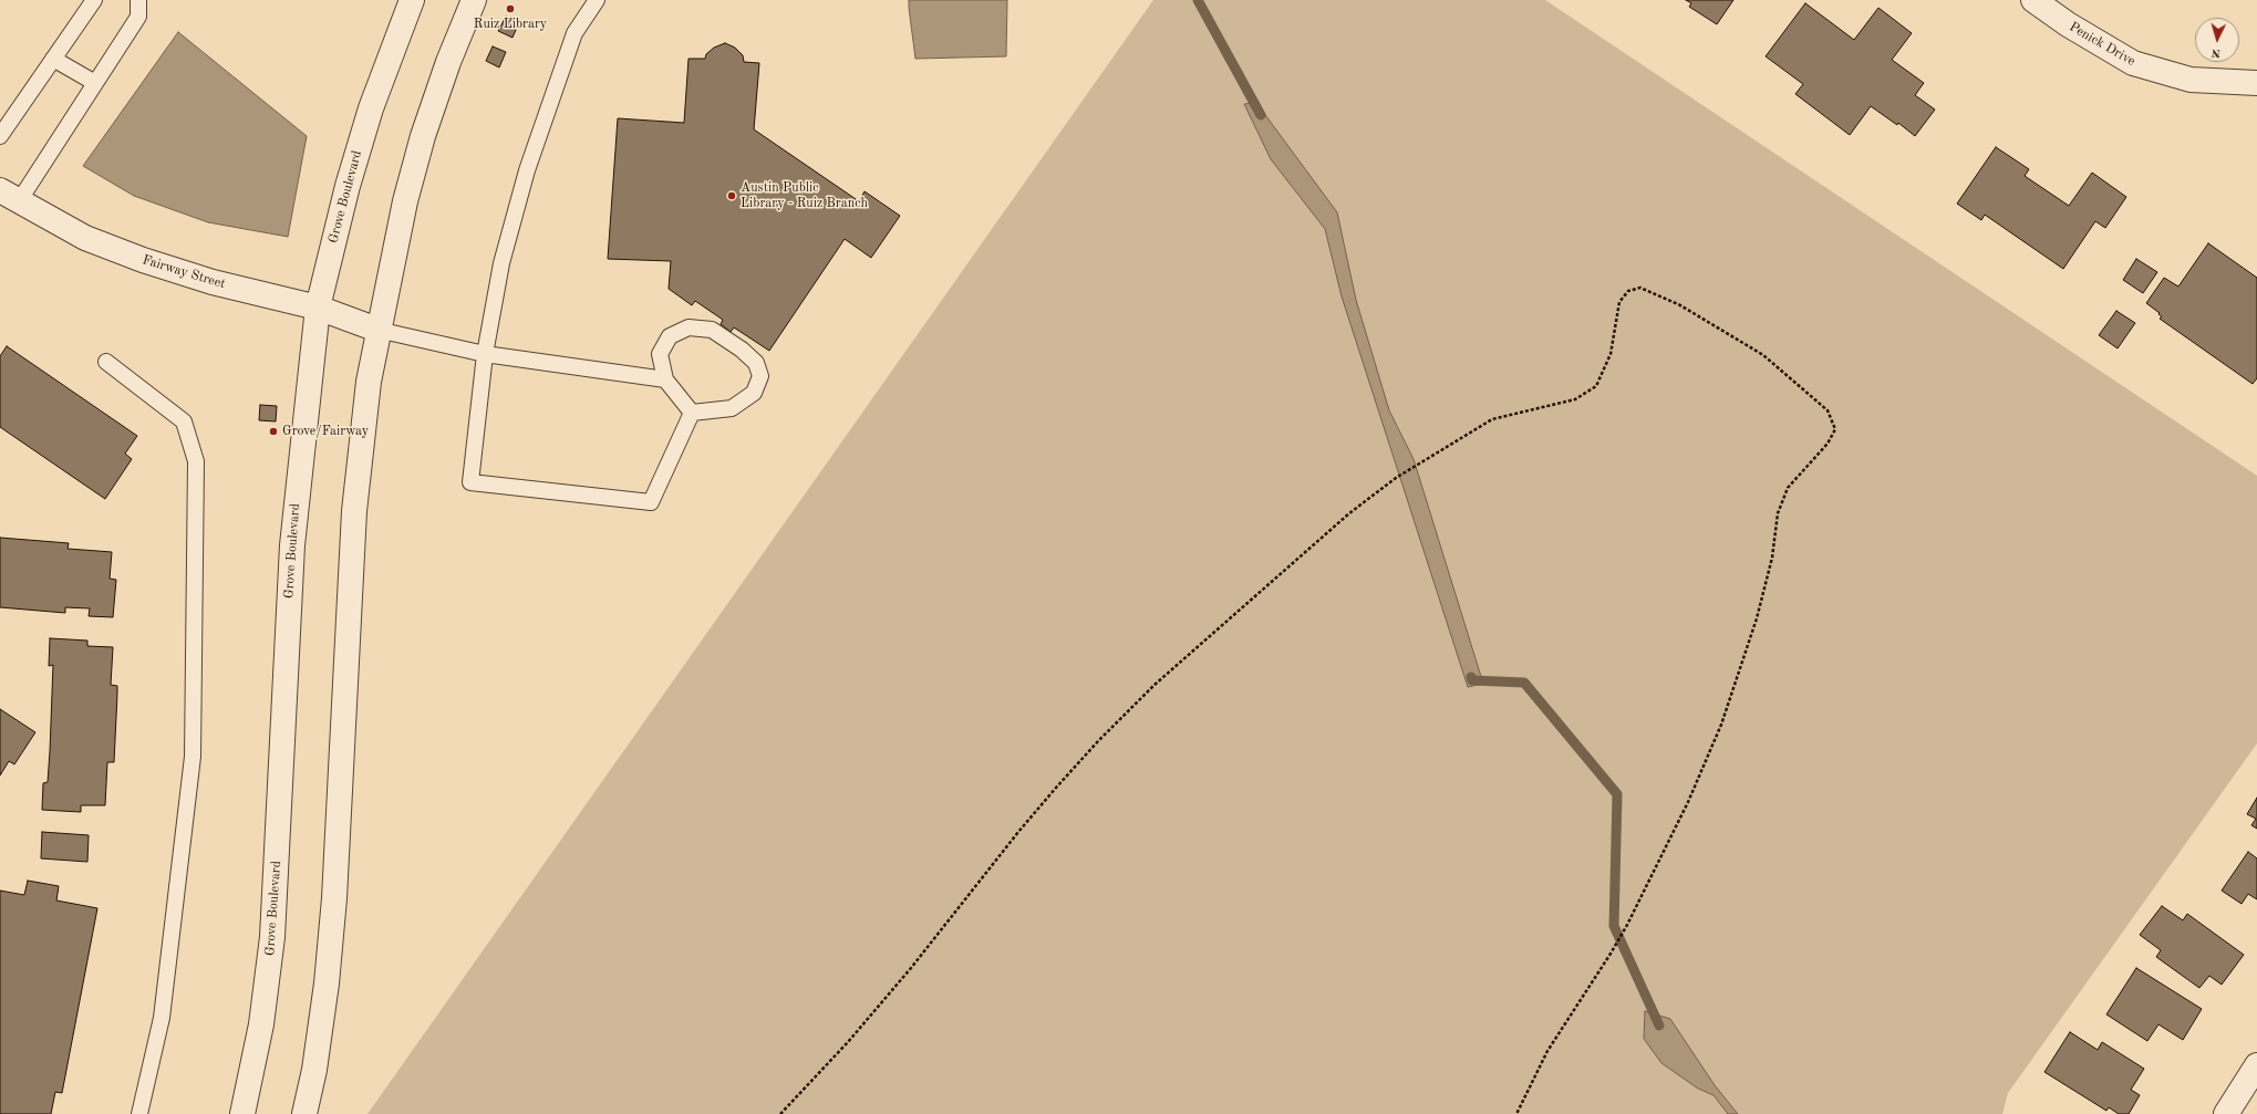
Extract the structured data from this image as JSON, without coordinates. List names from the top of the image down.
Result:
{
  "streets": {
    "street": ["Penick Drive", "Grove Boulevard", "Fairway Street"]
  },
  "crossings": [
    ["Grove Boulevard", "Fairway Street"]
  ],
  "places": ["Ruiz Library", "Austin Public Library - Ruiz Branch", "Grove/Fairway"],
  "north": "bottom"
}
